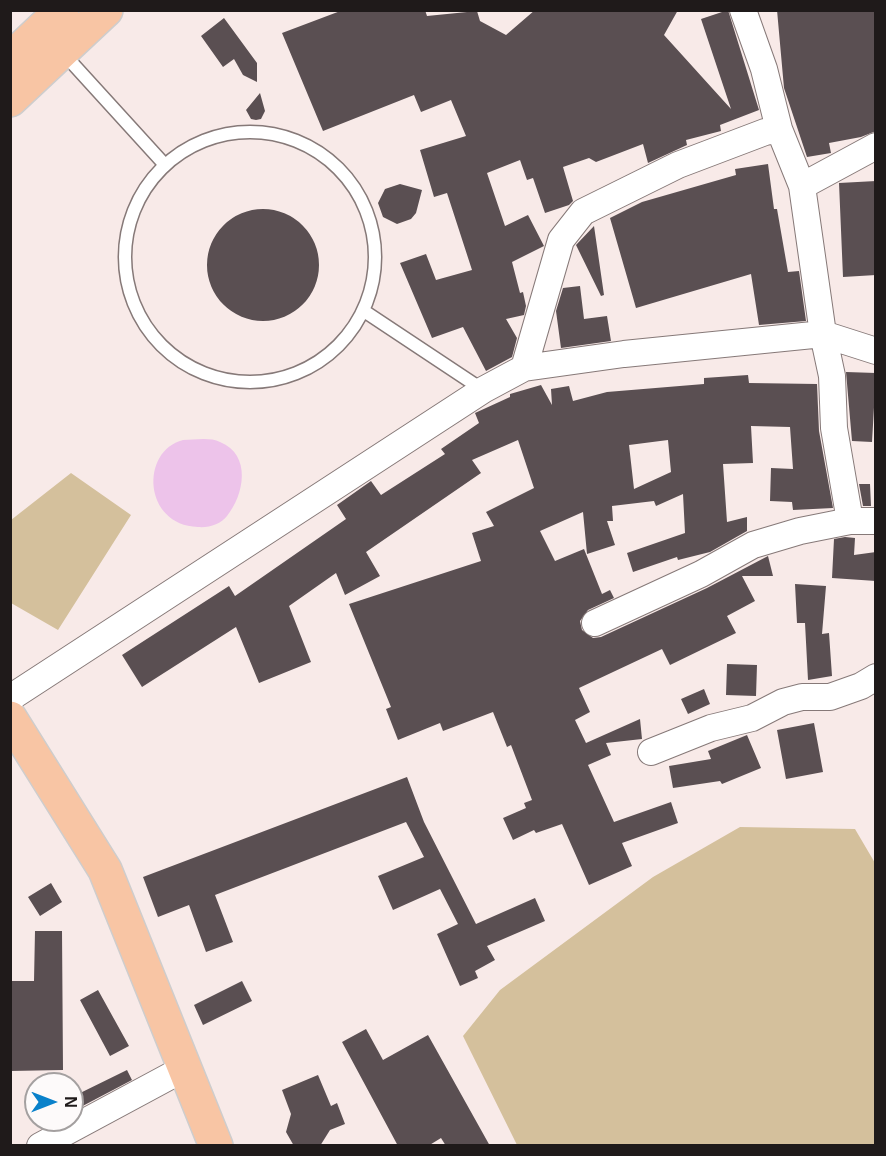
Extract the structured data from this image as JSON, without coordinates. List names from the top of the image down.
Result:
{
  "north": "right"
}
